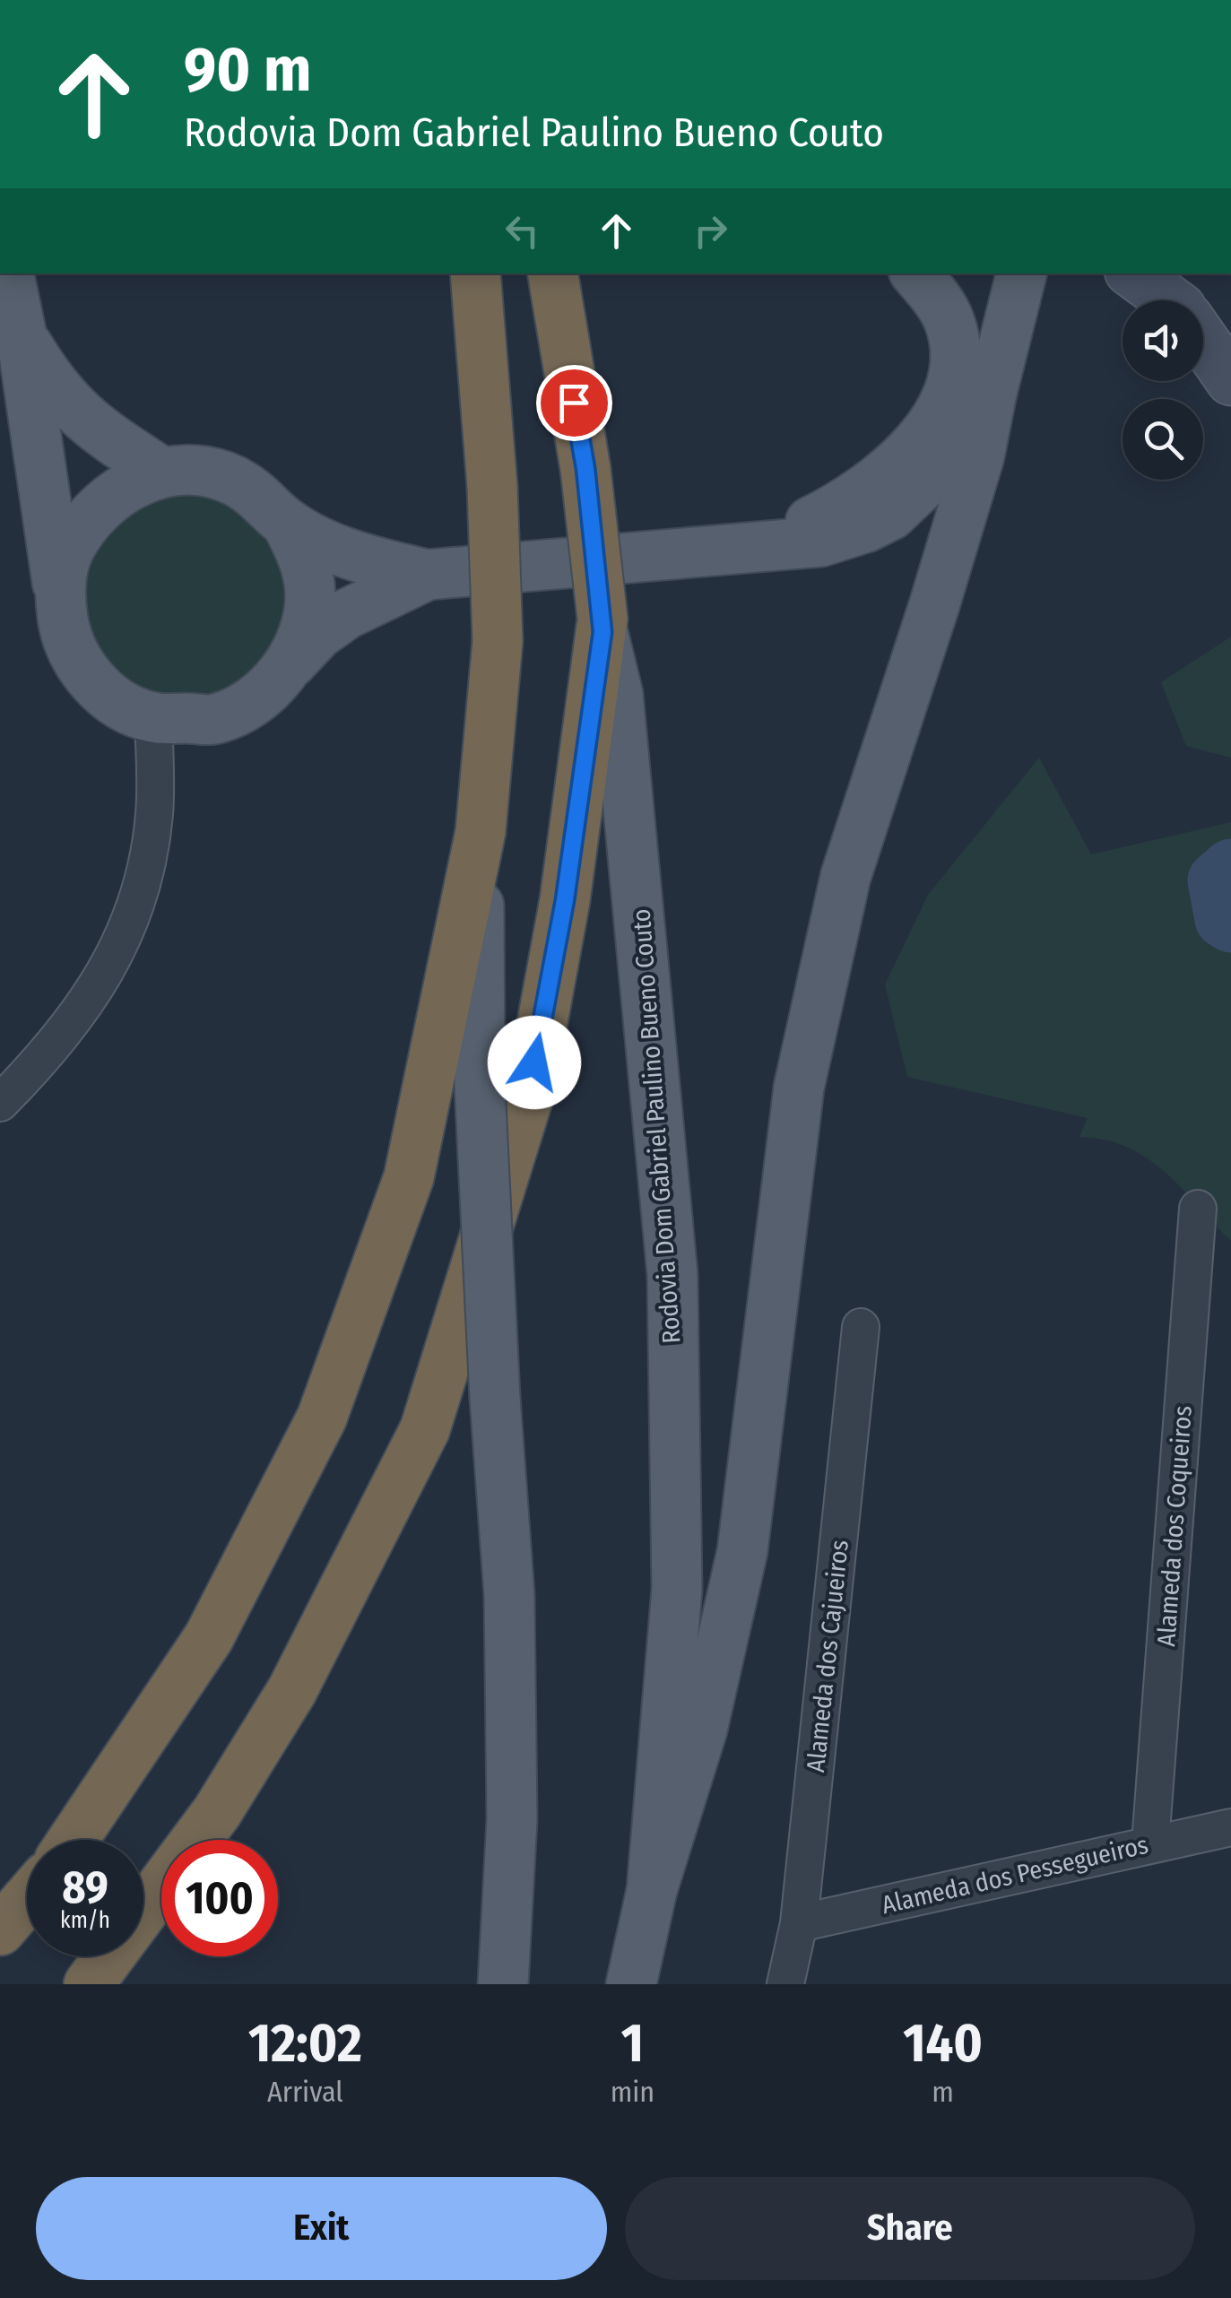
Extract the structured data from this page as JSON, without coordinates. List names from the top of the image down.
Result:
{
  "streets": {
    "highway": ["Rodovia Dom Gabriel Paulino Bueno Couto"],
    "street": ["Alameda dos Coqueiros", "Alameda dos Cajueiros", "Alameda dos Pessegueiros"]
  },
  "crossings": [
    ["Alameda dos Coqueiros", "Alameda dos Pessegueiros"],
    ["Alameda dos Cajueiros", "Alameda dos Pessegueiros"]
  ],
  "page": {
    "turn": ["90 m", "Rodovia Dom Gabriel Paulino Bueno Couto"],
    "speed": "89 km/h",
    "limit": "100",
    "eta": [
      "12:02",
      "Arrival",
      "1",
      "min",
      "140",
      "m"
    ],
    "buttons": ["Exit", "Share"]
  }
}
